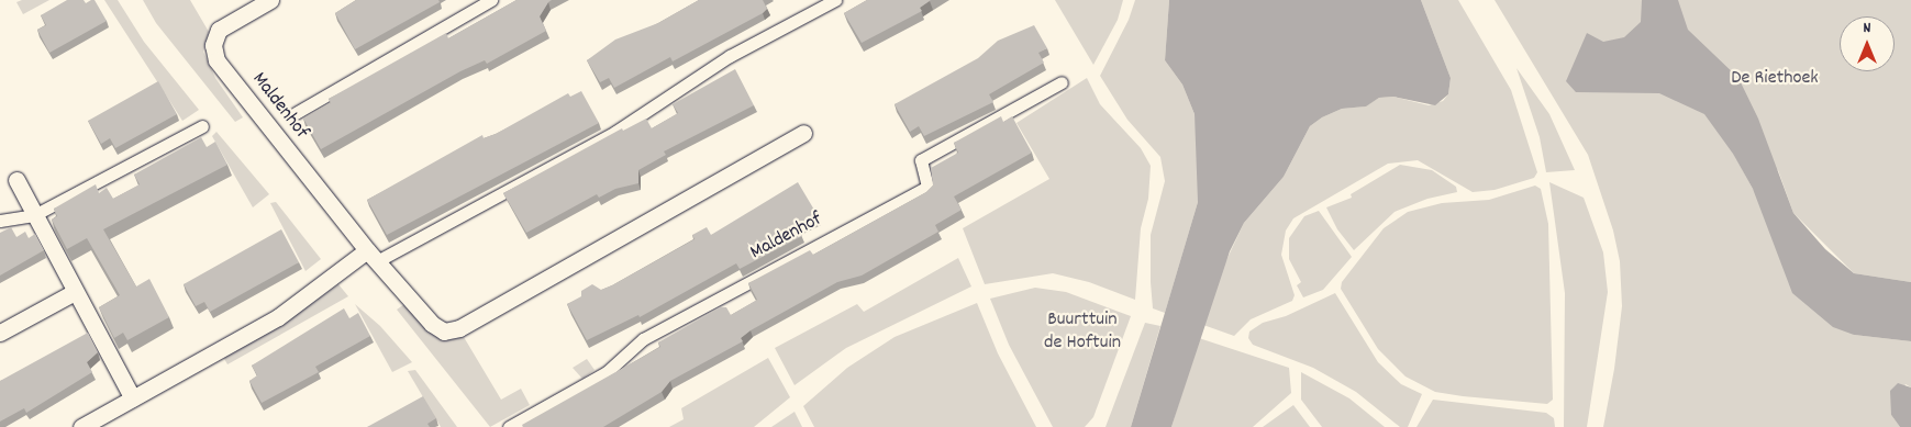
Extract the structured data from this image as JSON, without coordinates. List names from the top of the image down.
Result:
{
  "streets": {
    "street": ["Maldenhof"]
  },
  "parks": ["De Riethoek", "Buurttuin de Hoftuin"],
  "north": "top"
}
